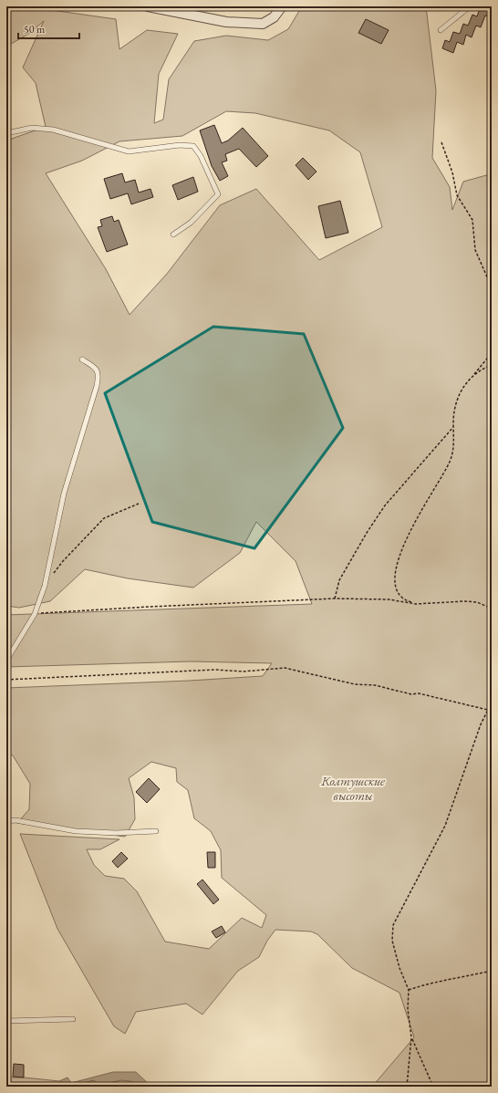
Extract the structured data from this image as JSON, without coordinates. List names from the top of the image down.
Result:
{
  "parks": ["Колтушские высоты"],
  "scale_bar": "50 m"
}
